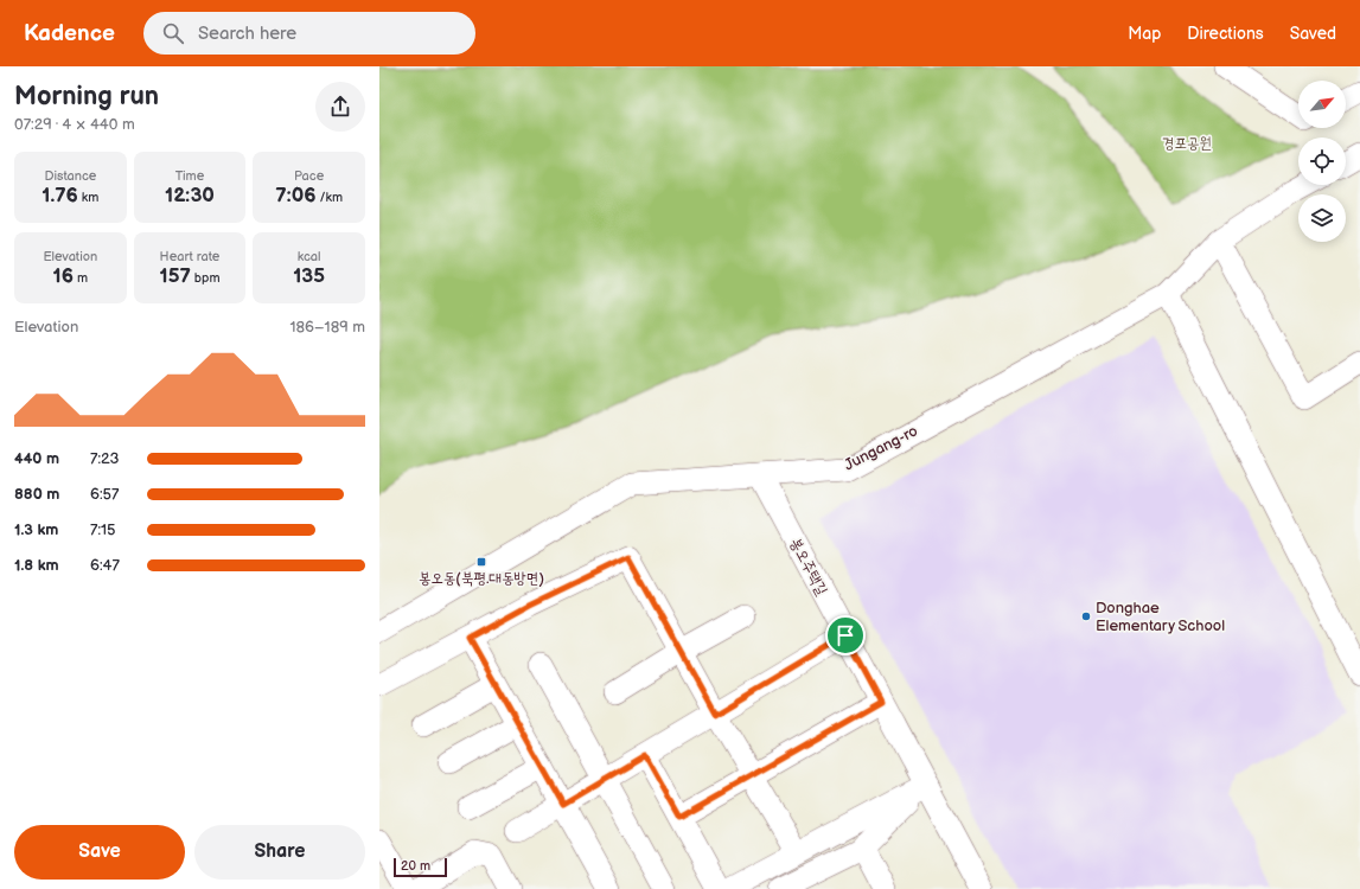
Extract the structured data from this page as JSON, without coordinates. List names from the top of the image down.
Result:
{
  "streets": {
    "street": ["Jungang-ro", "봉오주택길"]
  },
  "crossings": [
    ["Jungang-ro", "봉오주택길"]
  ],
  "parks": ["경포공원"],
  "places": {
    "transit": ["봉오동(북평.대동방면)"],
    "other": ["Donghae Elementary School"]
  },
  "scale_bar": "20 m",
  "north": "top right",
  "page": {
    "header": "Kadence",
    "search": "Search here",
    "nav": ["Map", "Directions", "Saved"],
    "heading": ["Morning run", "07:29 · 4 × 440 m"],
    "stats": [
      ["Distance", "1.76 km"],
      ["Time", "12:30"],
      ["Pace", "7:06 /km"],
      ["Elevation", "16 m"],
      ["Heart rate", "157 bpm"],
      ["kcal", "135"]
    ],
    "chart": ["Elevation", "186–189 m"],
    "list": [
      {
        "name": "440 m",
        "note": "7:23"
      },
      {
        "name": "880 m",
        "note": "6:57"
      },
      {
        "name": "1.3 km",
        "note": "7:15"
      },
      {
        "name": "1.8 km",
        "note": "6:47"
      }
    ],
    "buttons": ["Save", "Share"],
    "scale": "20 m"
  }
}
